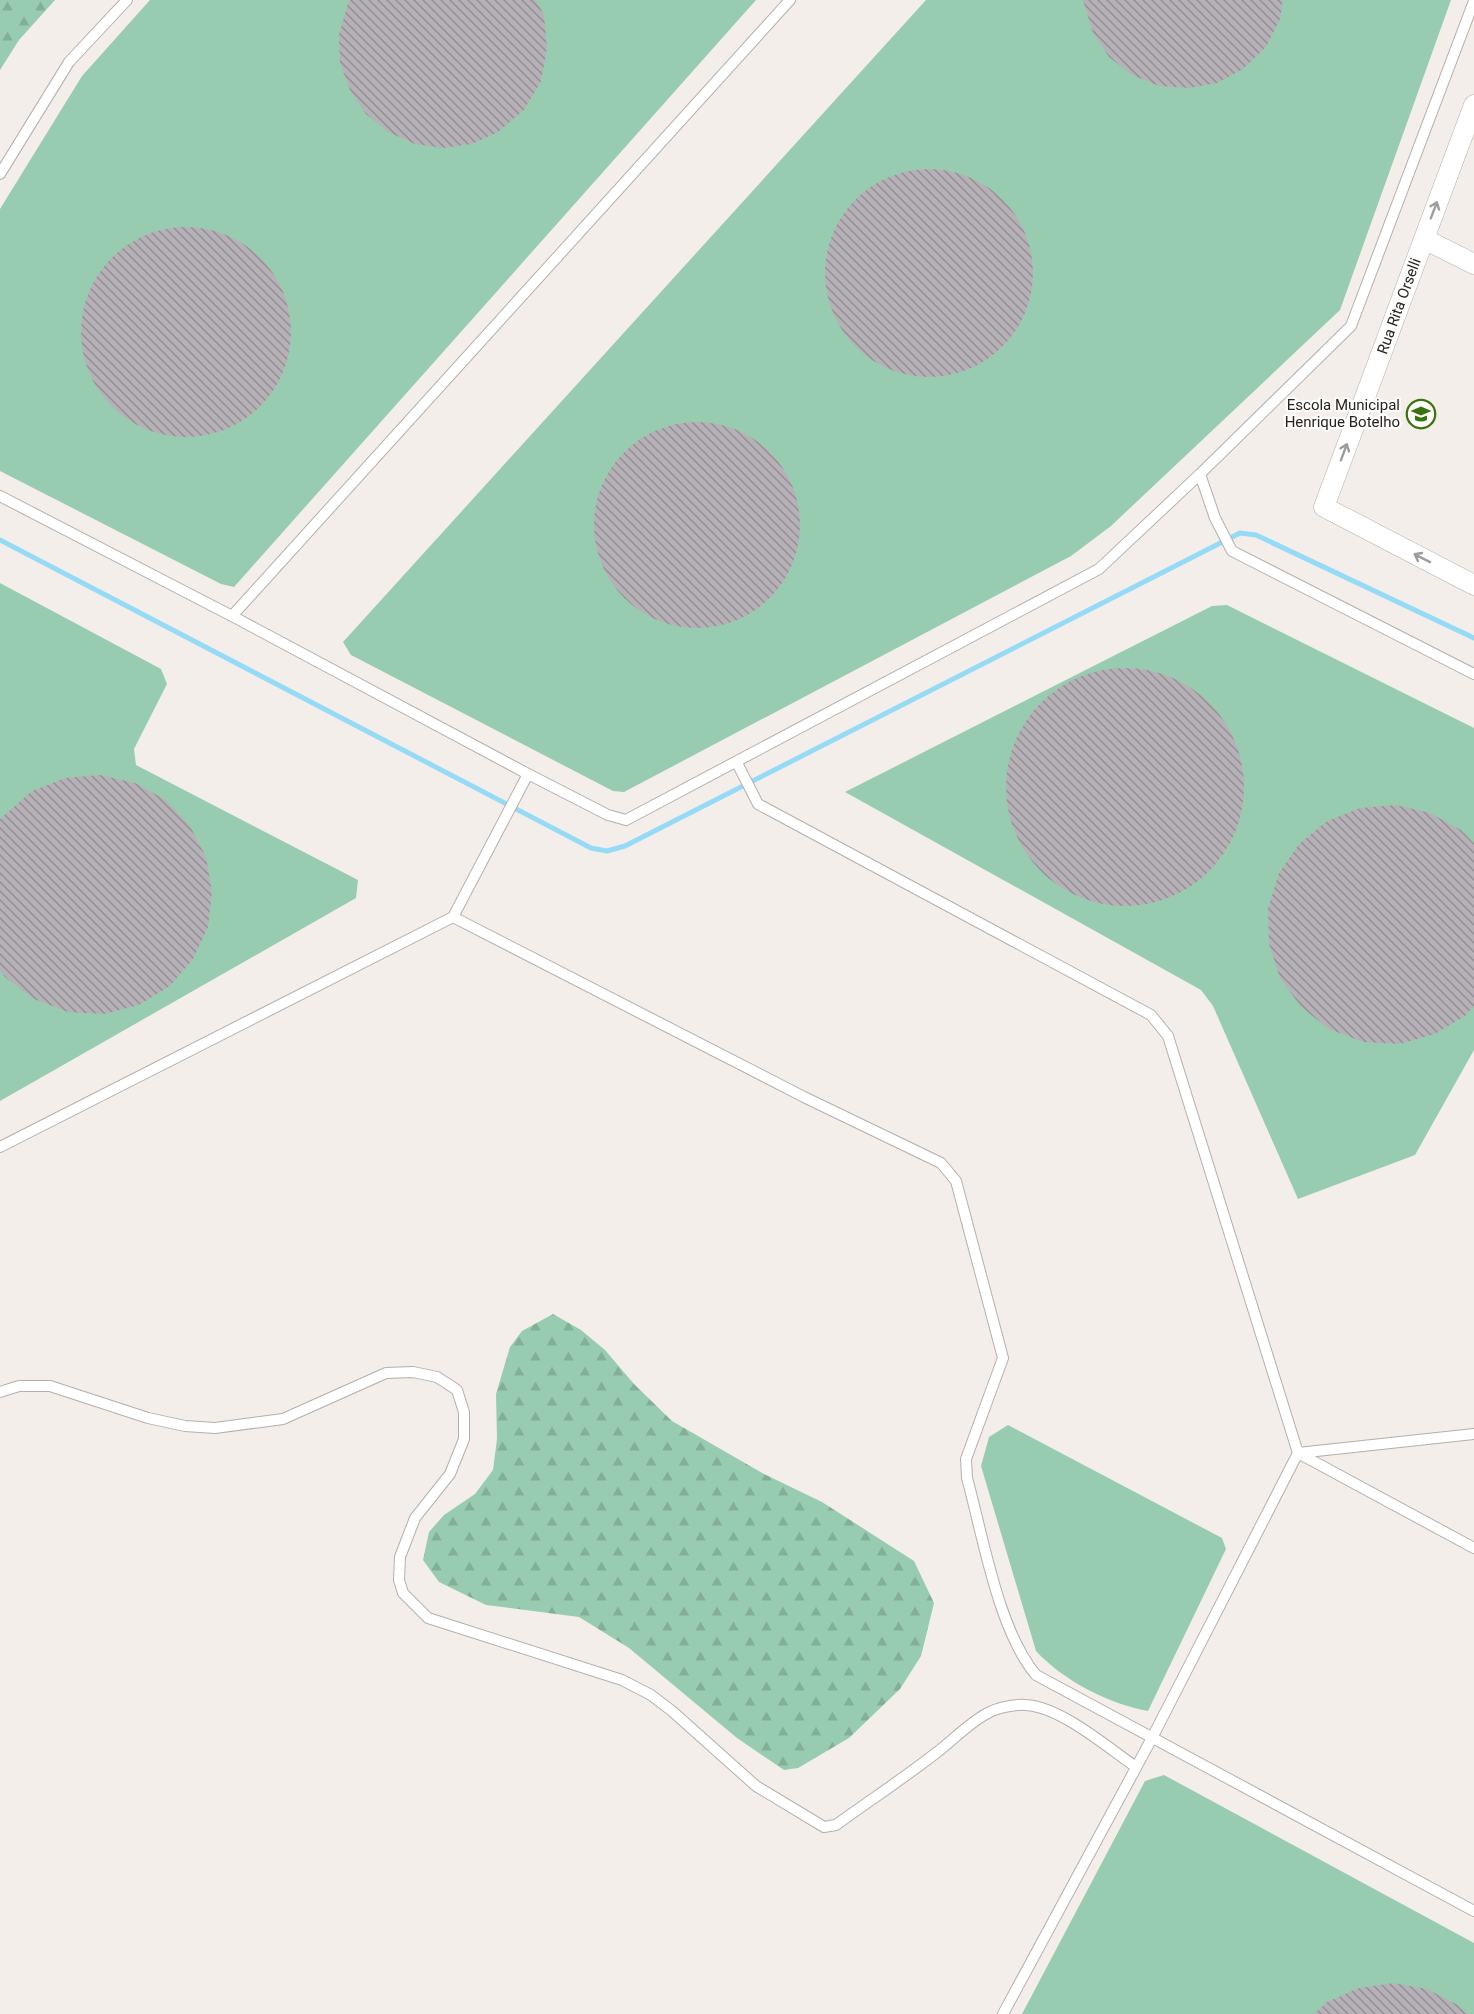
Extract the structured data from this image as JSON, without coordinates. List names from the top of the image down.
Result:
{
  "streets": {
    "street": ["Rua Rita Orselli"]
  },
  "one_way": ["Rua Rita Orselli"],
  "places": {
    "school or university": ["Escola Municipal Henrique Botelho"]
  }
}
